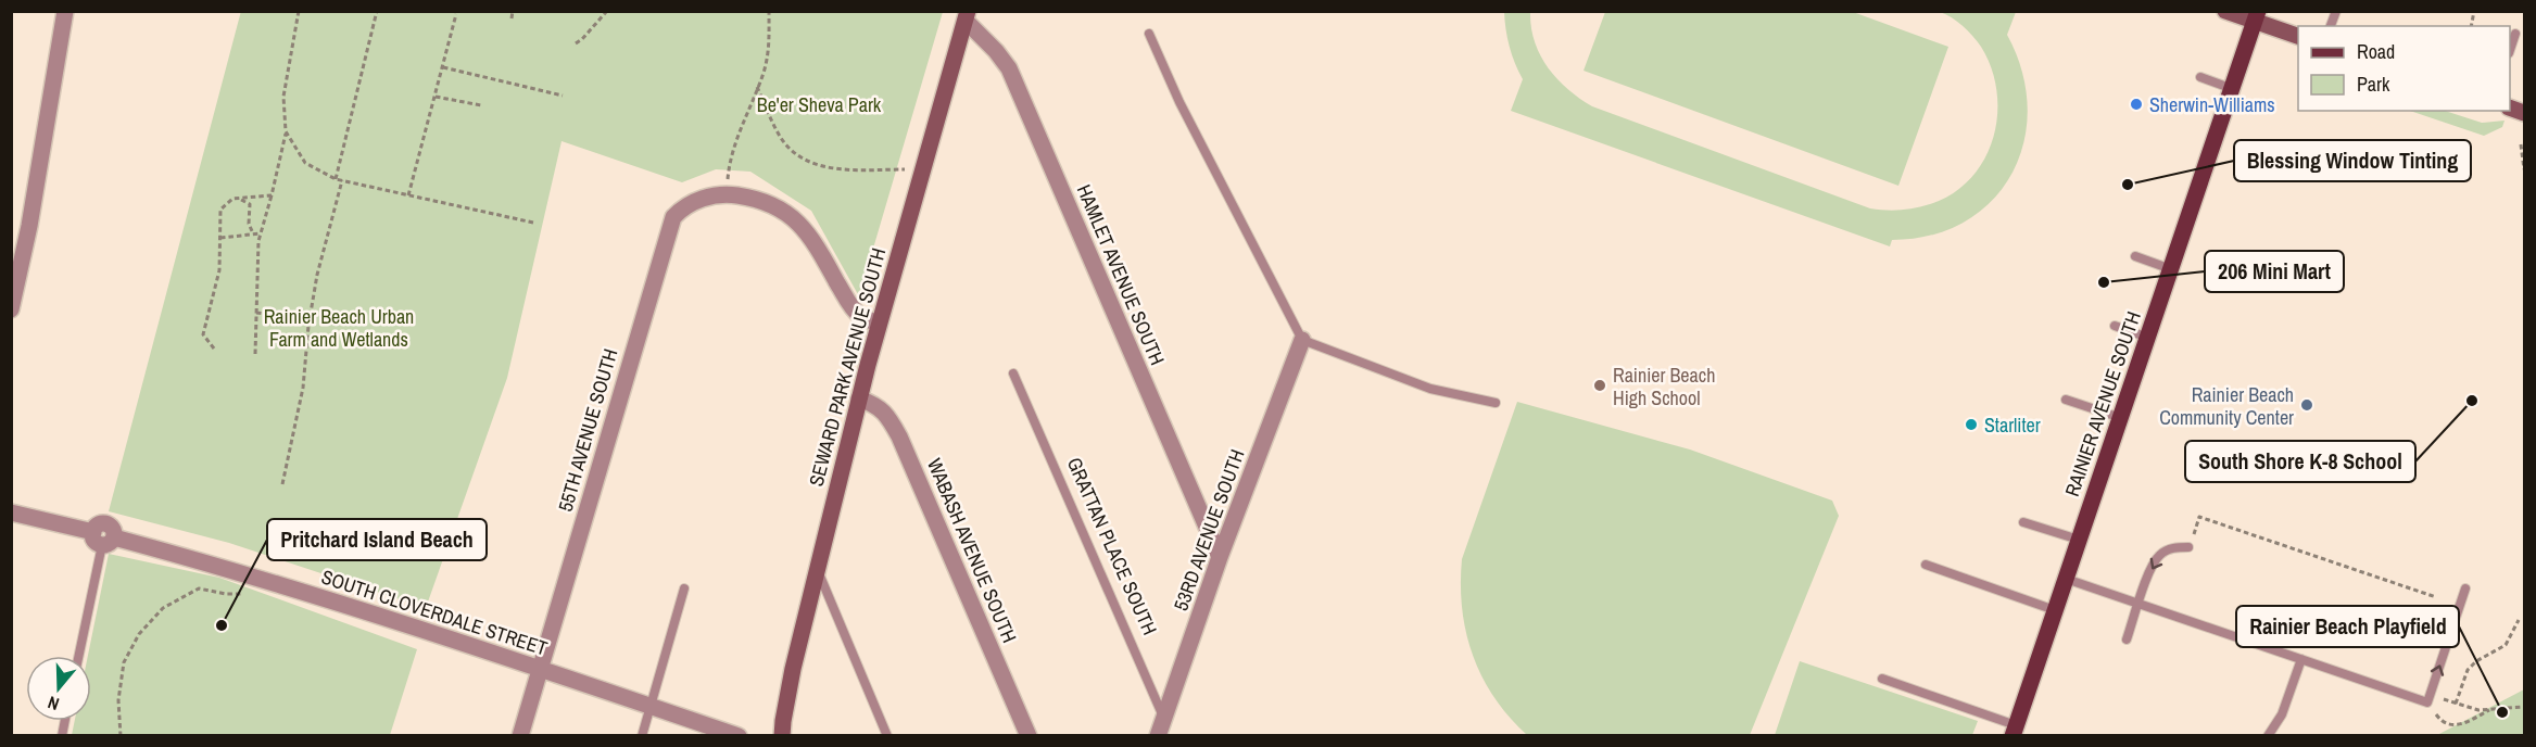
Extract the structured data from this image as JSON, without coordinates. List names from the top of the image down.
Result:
{
  "streets": {
    "main road": ["RAINIER AVENUE SOUTH"],
    "street": [
      "HAMLET AVENUE SOUTH",
      "SEWARD PARK AVENUE SOUTH",
      "55TH AVENUE SOUTH",
      "53RD AVENUE SOUTH",
      "GRATTAN PLACE SOUTH",
      "WABASH AVENUE SOUTH",
      "SOUTH CLOVERDALE STREET"
    ]
  },
  "crossings": [
    ["HAMLET AVENUE SOUTH", "SEWARD PARK AVENUE SOUTH"],
    ["HAMLET AVENUE SOUTH", "53RD AVENUE SOUTH"],
    ["SEWARD PARK AVENUE SOUTH", "55TH AVENUE SOUTH"],
    ["SEWARD PARK AVENUE SOUTH", "WABASH AVENUE SOUTH"],
    ["55TH AVENUE SOUTH", "SOUTH CLOVERDALE STREET"],
    ["53RD AVENUE SOUTH", "GRATTAN PLACE SOUTH"]
  ],
  "parks": ["Be'er Sheva Park", "Rainier Beach Urban Farm and Wetlands"],
  "places": [
    "Sherwin-Williams",
    "Blessing Window Tinting",
    "206 Mini Mart",
    "Rainier Beach High School",
    "South Shore K-8 School",
    "Rainier Beach Community Center",
    "Starliter",
    "Pritchard Island Beach",
    "Rainier Beach Playfield"
  ],
  "legend": ["Road", "Park"],
  "north": "bottom"
}
